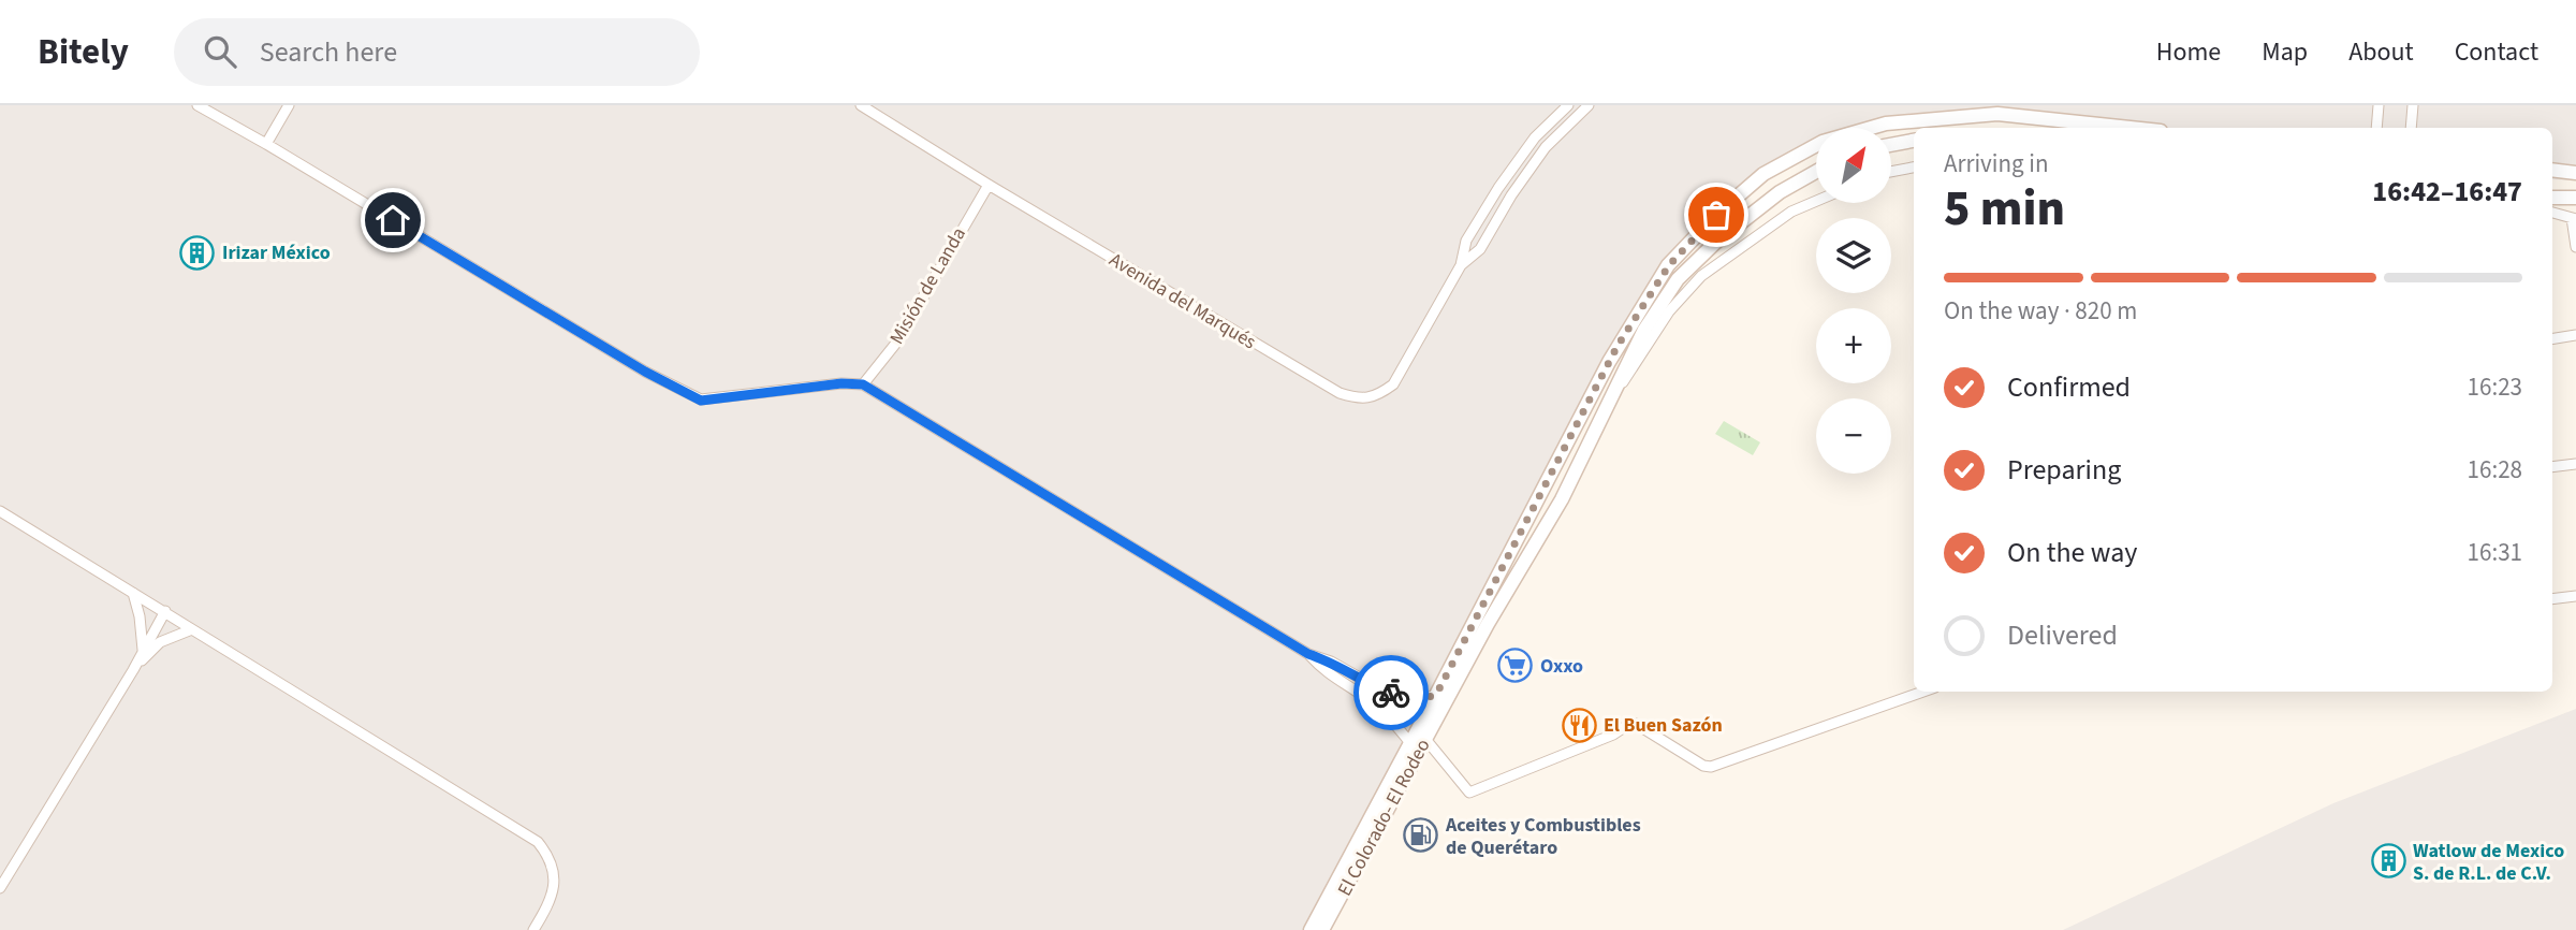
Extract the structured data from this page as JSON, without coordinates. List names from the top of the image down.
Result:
{
  "streets": {
    "main road": ["El Colorado- El Rodeo"],
    "street": ["Misión de Landa", "Avenida del Marqués"]
  },
  "crossings": [
    ["Misión de Landa", "Avenida del Marqués"]
  ],
  "places": {
    "building": ["Irizar México", "Watlow de Mexico S. de R.L. de C.V."],
    "supermarket": ["Oxxo"],
    "restaurant": ["El Buen Sazón"],
    "fuel station": ["Aceites y Combustibles de Querétaro"]
  },
  "north": "top right",
  "page": {
    "header": "Bitely",
    "search": "Search here",
    "nav": [
      "Home",
      "Map",
      "About",
      "Contact"
    ],
    "map_buttons": ["+", "−"],
    "heading": ["5 min", "Arriving in", "16:42–16:47"],
    "bar": "On the way · 820 m",
    "list": [
      ["Confirmed", "16:23"],
      ["Preparing", "16:28"],
      ["On the way", "16:31"],
      "Delivered"
    ]
  }
}
